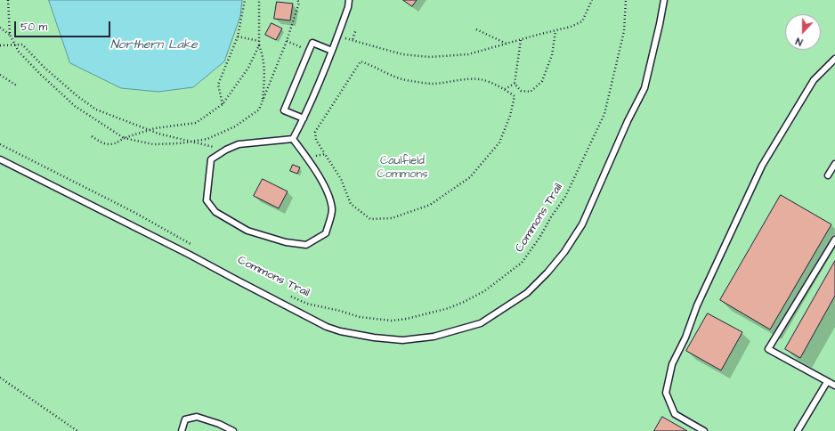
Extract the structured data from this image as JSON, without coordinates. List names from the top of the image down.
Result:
{
  "streets": {
    "path": ["Commons Trail"]
  },
  "water": ["Northern Lake"],
  "parks": ["Caulfield Commons"],
  "scale_bar": "50 m",
  "north": "bottom"
}
